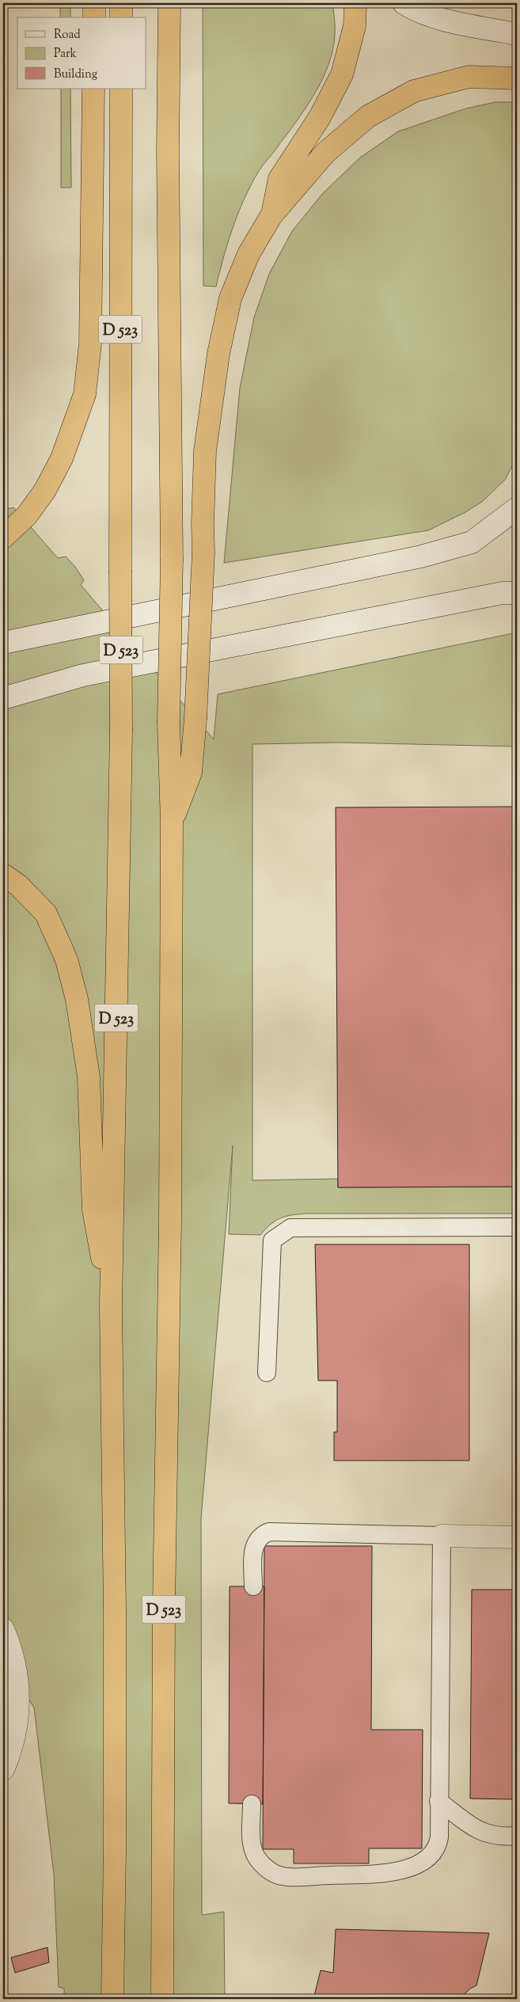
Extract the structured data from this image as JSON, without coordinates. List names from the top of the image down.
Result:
{
  "streets": {
    "highway": ["D 523"]
  },
  "legend": ["Road", "Park", "Building"]
}
